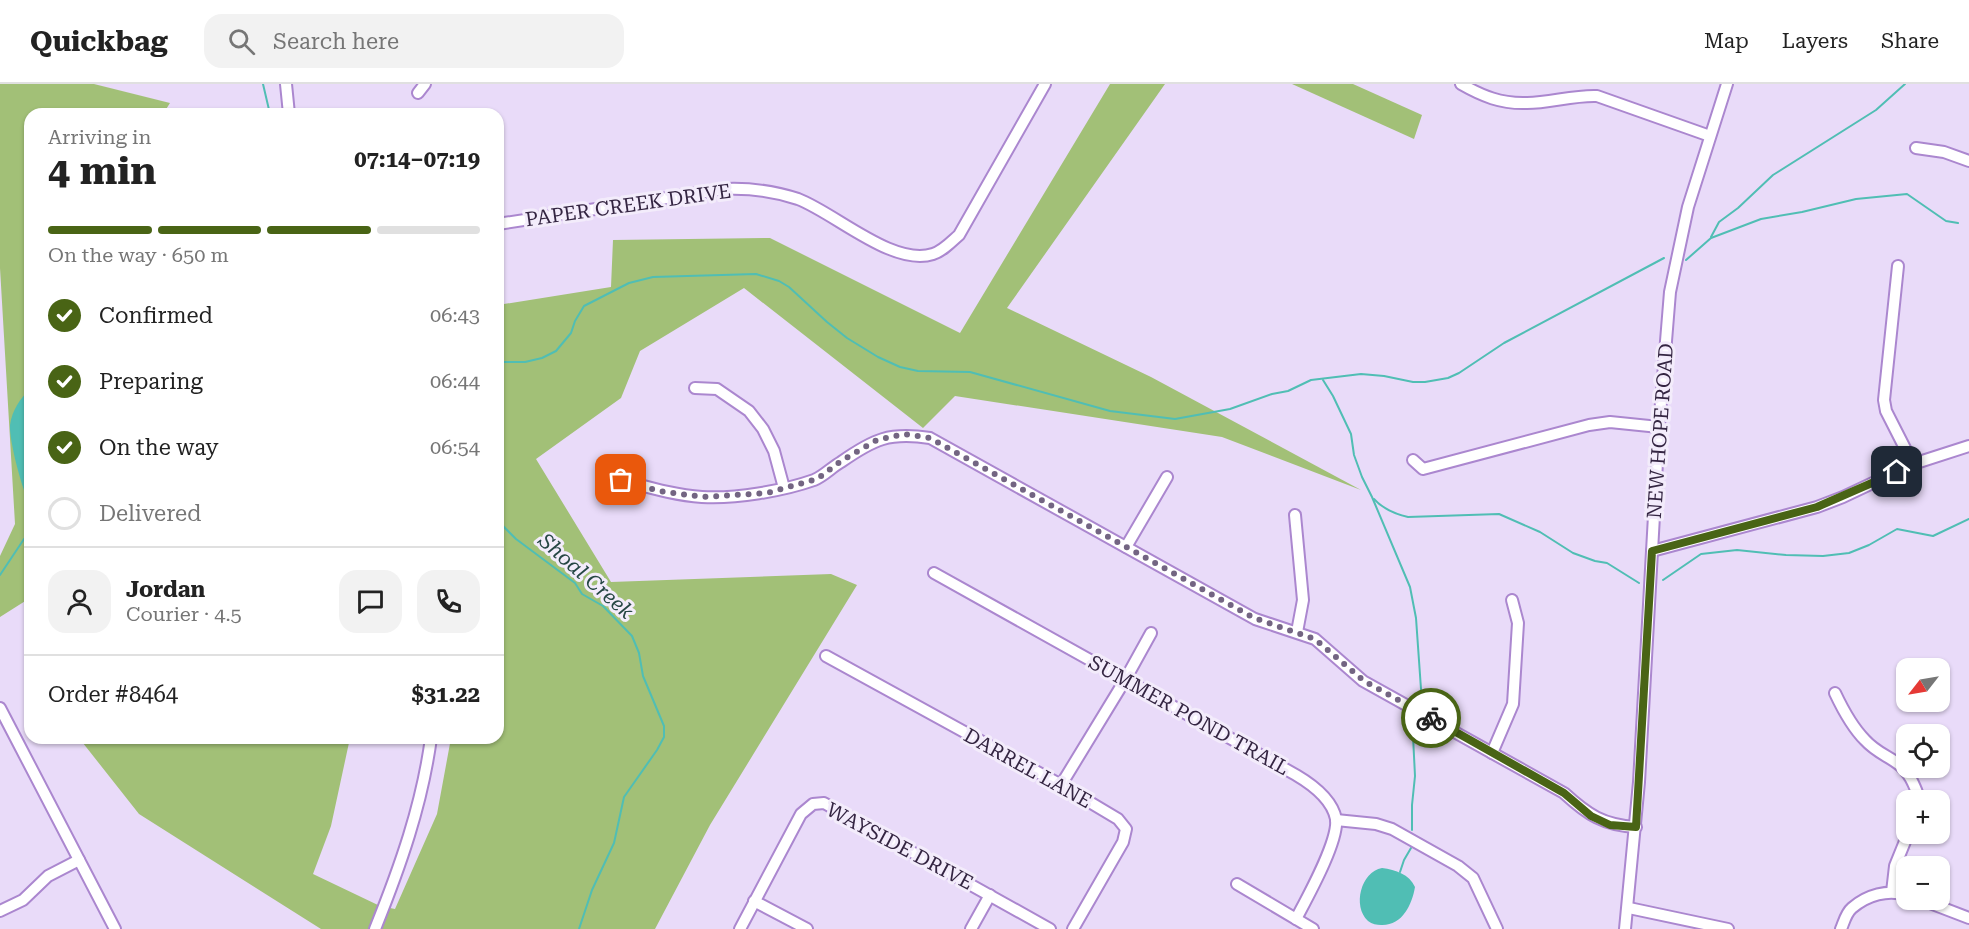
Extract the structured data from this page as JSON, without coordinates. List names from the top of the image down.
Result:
{
  "streets": {
    "street": [
      "PAPER CREEK DRIVE",
      "NEW HOPE ROAD",
      "SUMMER POND TRAIL",
      "DARREL LANE",
      "WAYSIDE DRIVE"
    ]
  },
  "water": ["Shoal Creek"],
  "north": "bottom left",
  "page": {
    "header": "Quickbag",
    "search": "Search here",
    "nav": ["Map", "Layers", "Share"],
    "heading": ["4 min", "Arriving in", "07:14–07:19"],
    "panel": [
      "Jordan",
      "Courier · 4.5",
      "Order #8464",
      "$31.22"
    ],
    "bar": "On the way · 650 m",
    "list": [
      ["Confirmed", "06:43"],
      ["Preparing", "06:44"],
      ["On the way", "06:54"],
      "Delivered"
    ],
    "map_buttons": ["+", "−"]
  }
}
